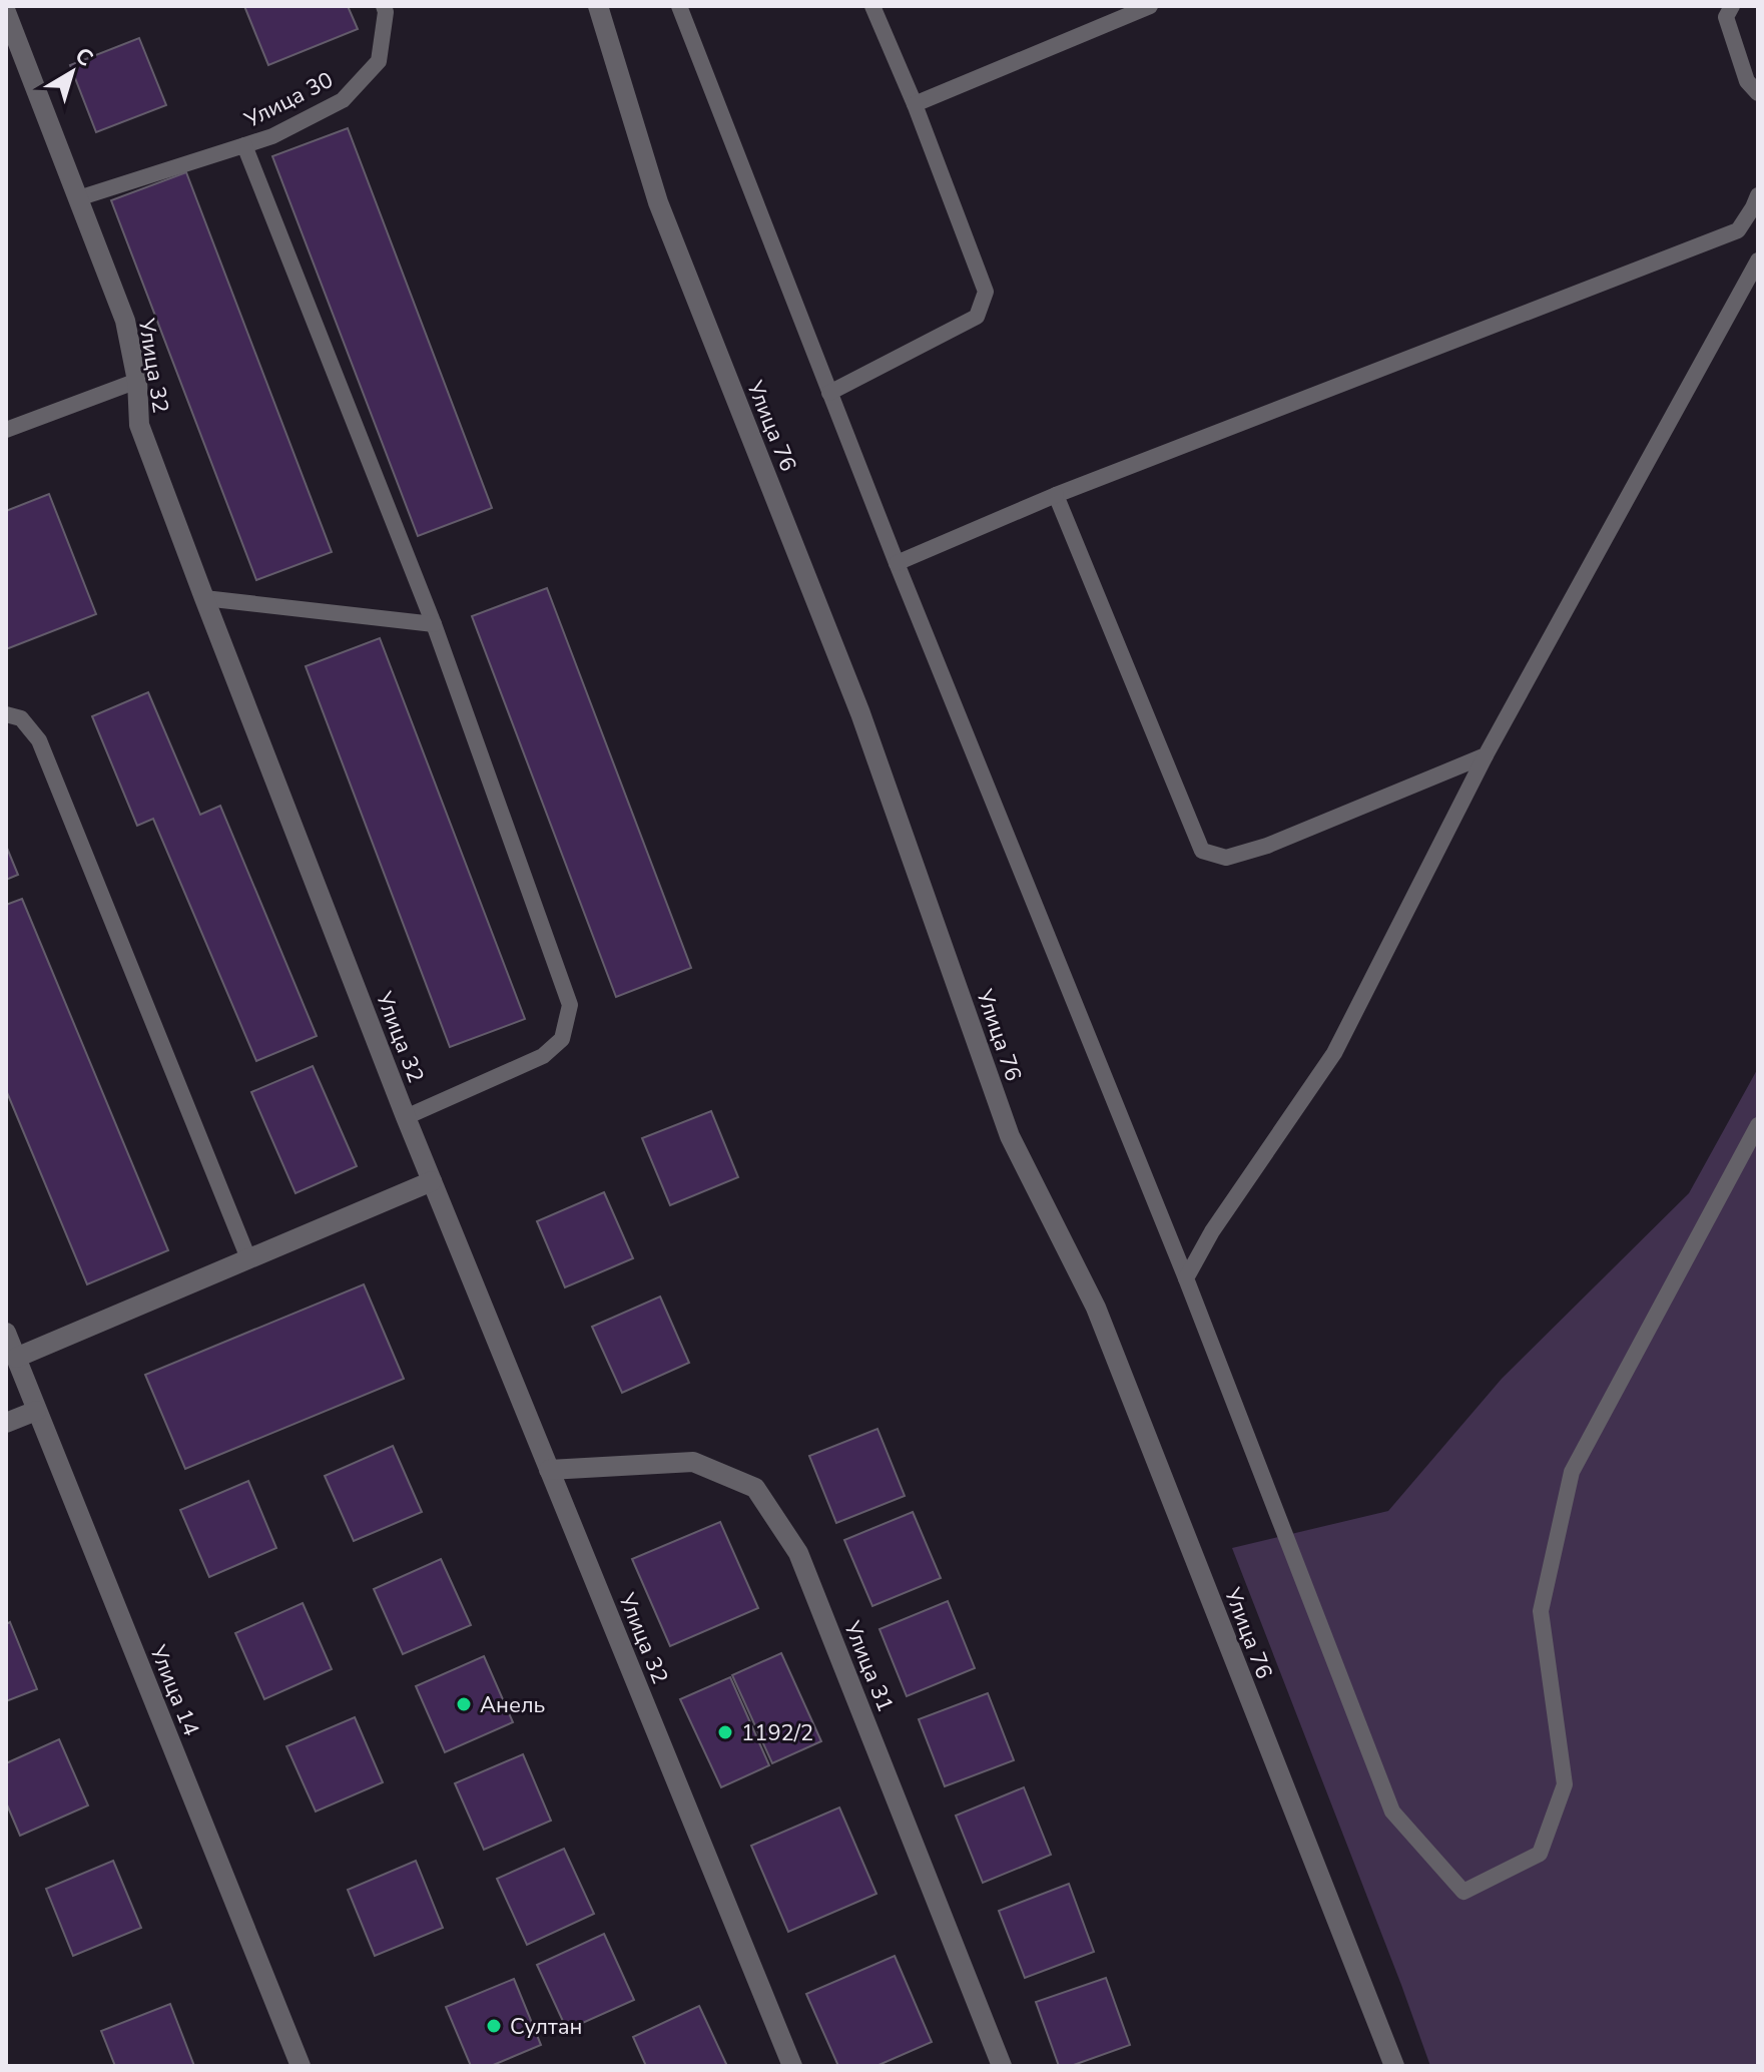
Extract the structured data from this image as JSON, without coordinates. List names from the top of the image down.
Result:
{
  "streets": {
    "street": [
      "Улица 32",
      "Улица 76",
      "Улица 31",
      "Улица 14"
    ],
    "lane": ["Улица 30"]
  },
  "crossings": [
    ["Улица 30", "Улица 32"],
    ["Улица 32", "Улица 31"]
  ],
  "places": ["Анель", "1192/2", "Султан"],
  "north": "top right"
}
